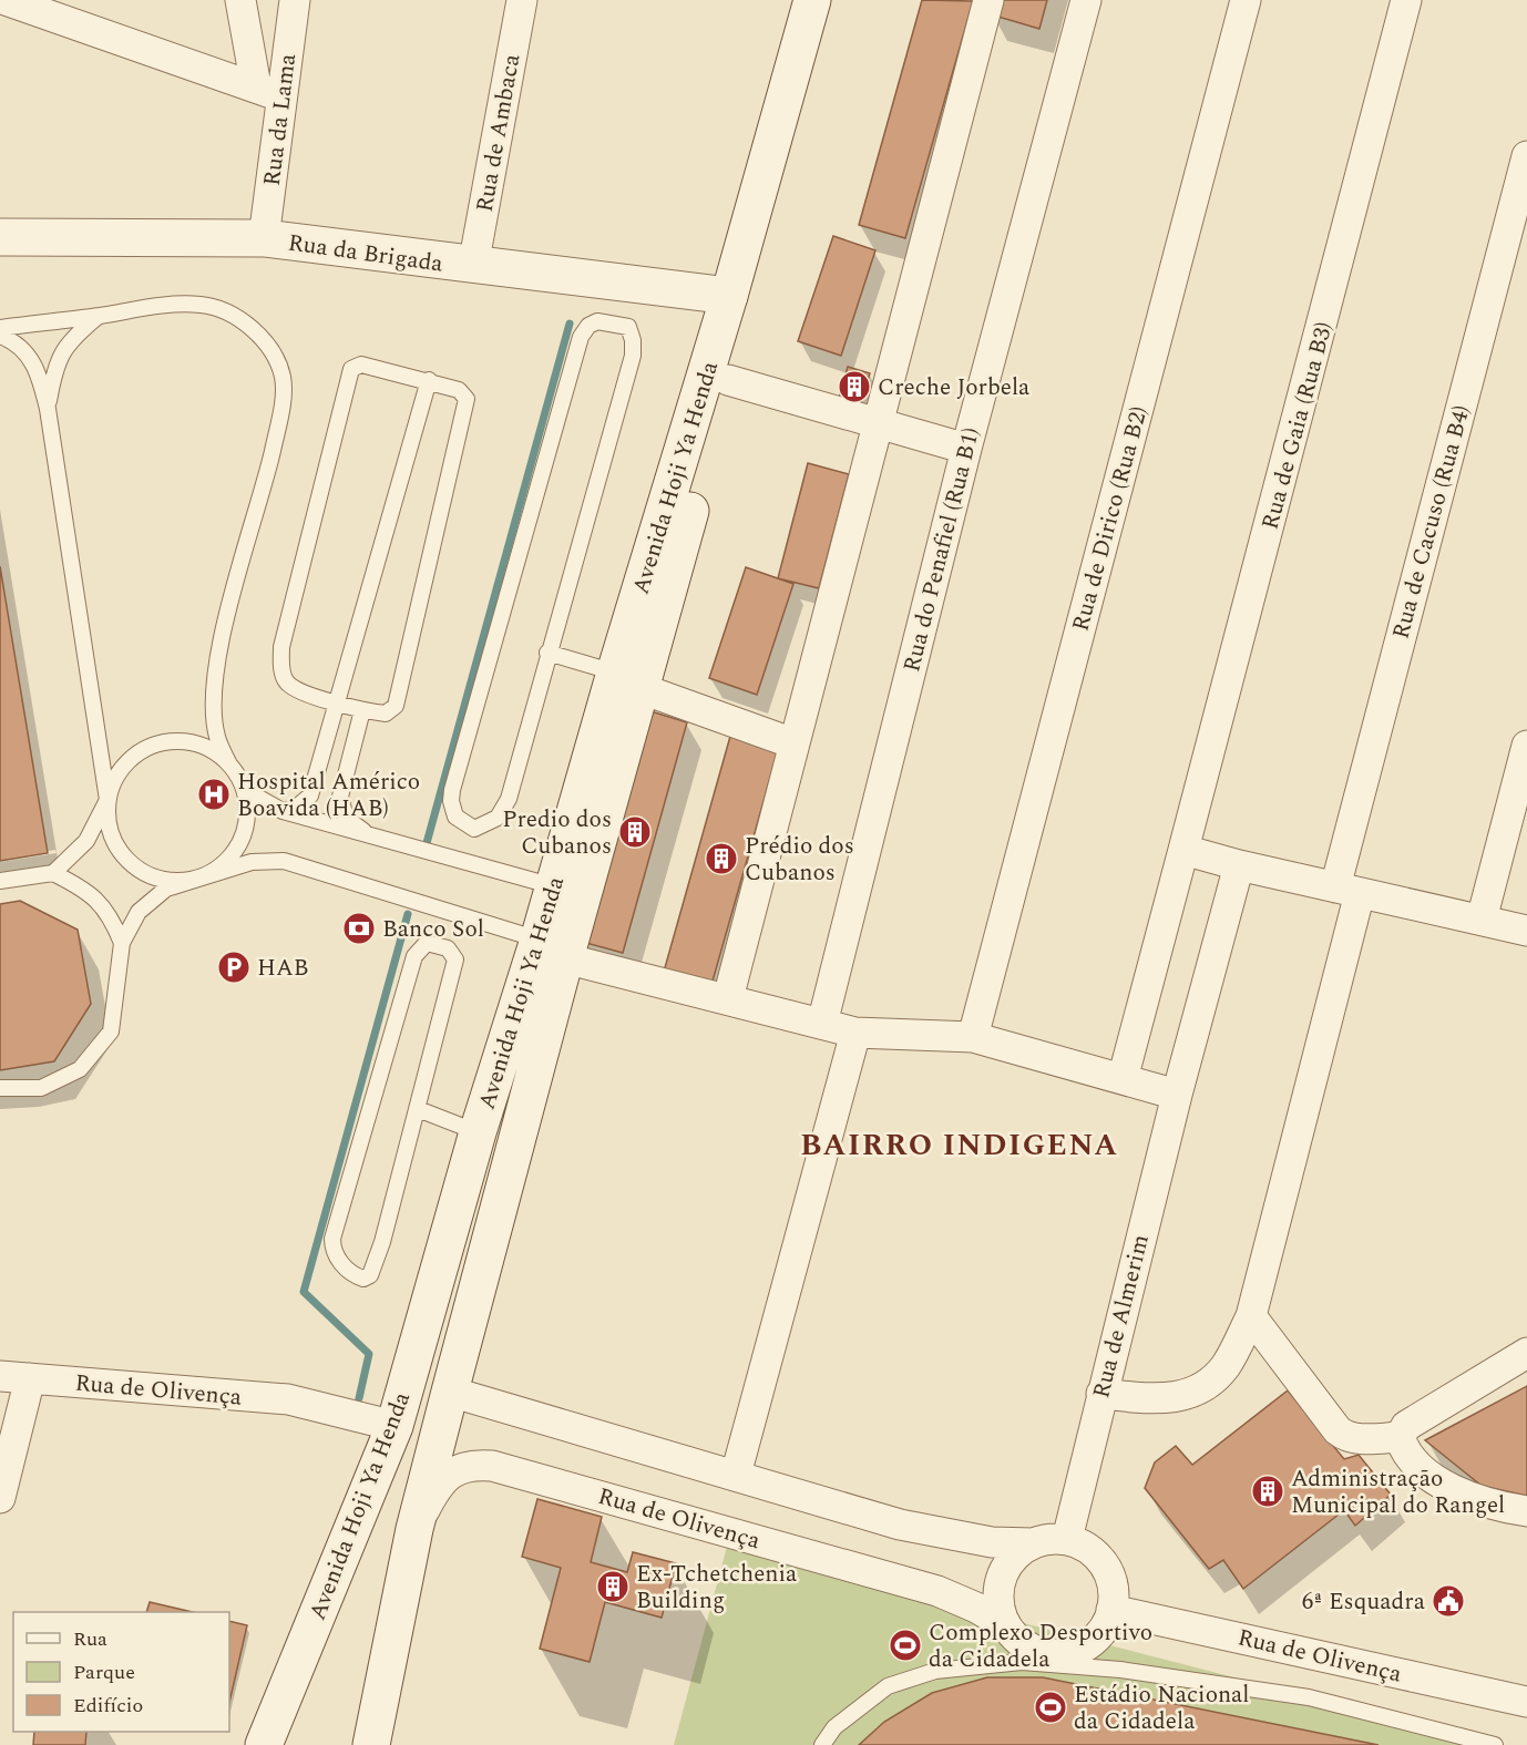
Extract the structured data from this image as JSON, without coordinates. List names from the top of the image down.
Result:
{
  "streets": {
    "main road": ["Rua da Brigada", "Avenida Hoji Ya Henda"],
    "street": [
      "Rua da Lama",
      "Rua de Ambaca",
      "Rua de Gaia (Rua B3)",
      "Rua de Dirico (Rua B2)",
      "Rua de Cacuso (Rua B4)",
      "Rua do Penafiel (Rua B1)",
      "Rua de Almerim",
      "Rua de Olivença"
    ]
  },
  "crossings": [
    ["Rua da Lama", "Rua da Brigada"],
    ["Rua de Ambaca", "Rua da Brigada"],
    ["Rua da Brigada", "Avenida Hoji Ya Henda"],
    ["Avenida Hoji Ya Henda", "Rua de Olivença"],
    ["Rua de Cacuso (Rua B4)", "Rua de Almerim"],
    ["Rua de Almerim", "Rua de Olivença"]
  ],
  "districts": ["BAIRRO INDIGENA"],
  "places": {
    "building": [
      "Creche Jorbela",
      "Predio dos Cubanos",
      "Prédio dos Cubanos",
      "Administração Municipal do Rangel",
      "Ex-Tchetchenia Building"
    ],
    "hospital": ["Hospital Américo Boavida (HAB)"],
    "bank": ["Banco Sol"],
    "parking": ["HAB"],
    "public building": ["6ª Esquadra"],
    "sports": ["Complexo Desportivo da Cidadela", "Estádio Nacional da Cidadela"]
  },
  "legend": ["Rua", "Parque", "Edifício"]
}
